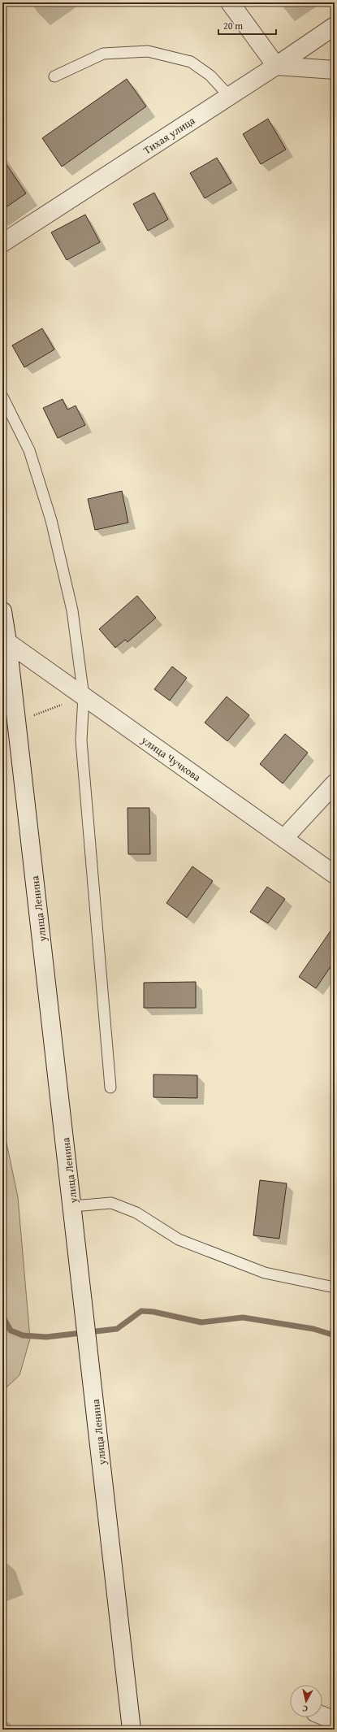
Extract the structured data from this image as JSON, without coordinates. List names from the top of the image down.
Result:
{
  "streets": {
    "main road": ["Тихая улица", "улица Чучкова", "улица Ленина"]
  },
  "crossings": [
    ["улица Чучкова", "улица Ленина"]
  ],
  "scale_bar": "20 m",
  "north": "bottom"
}
